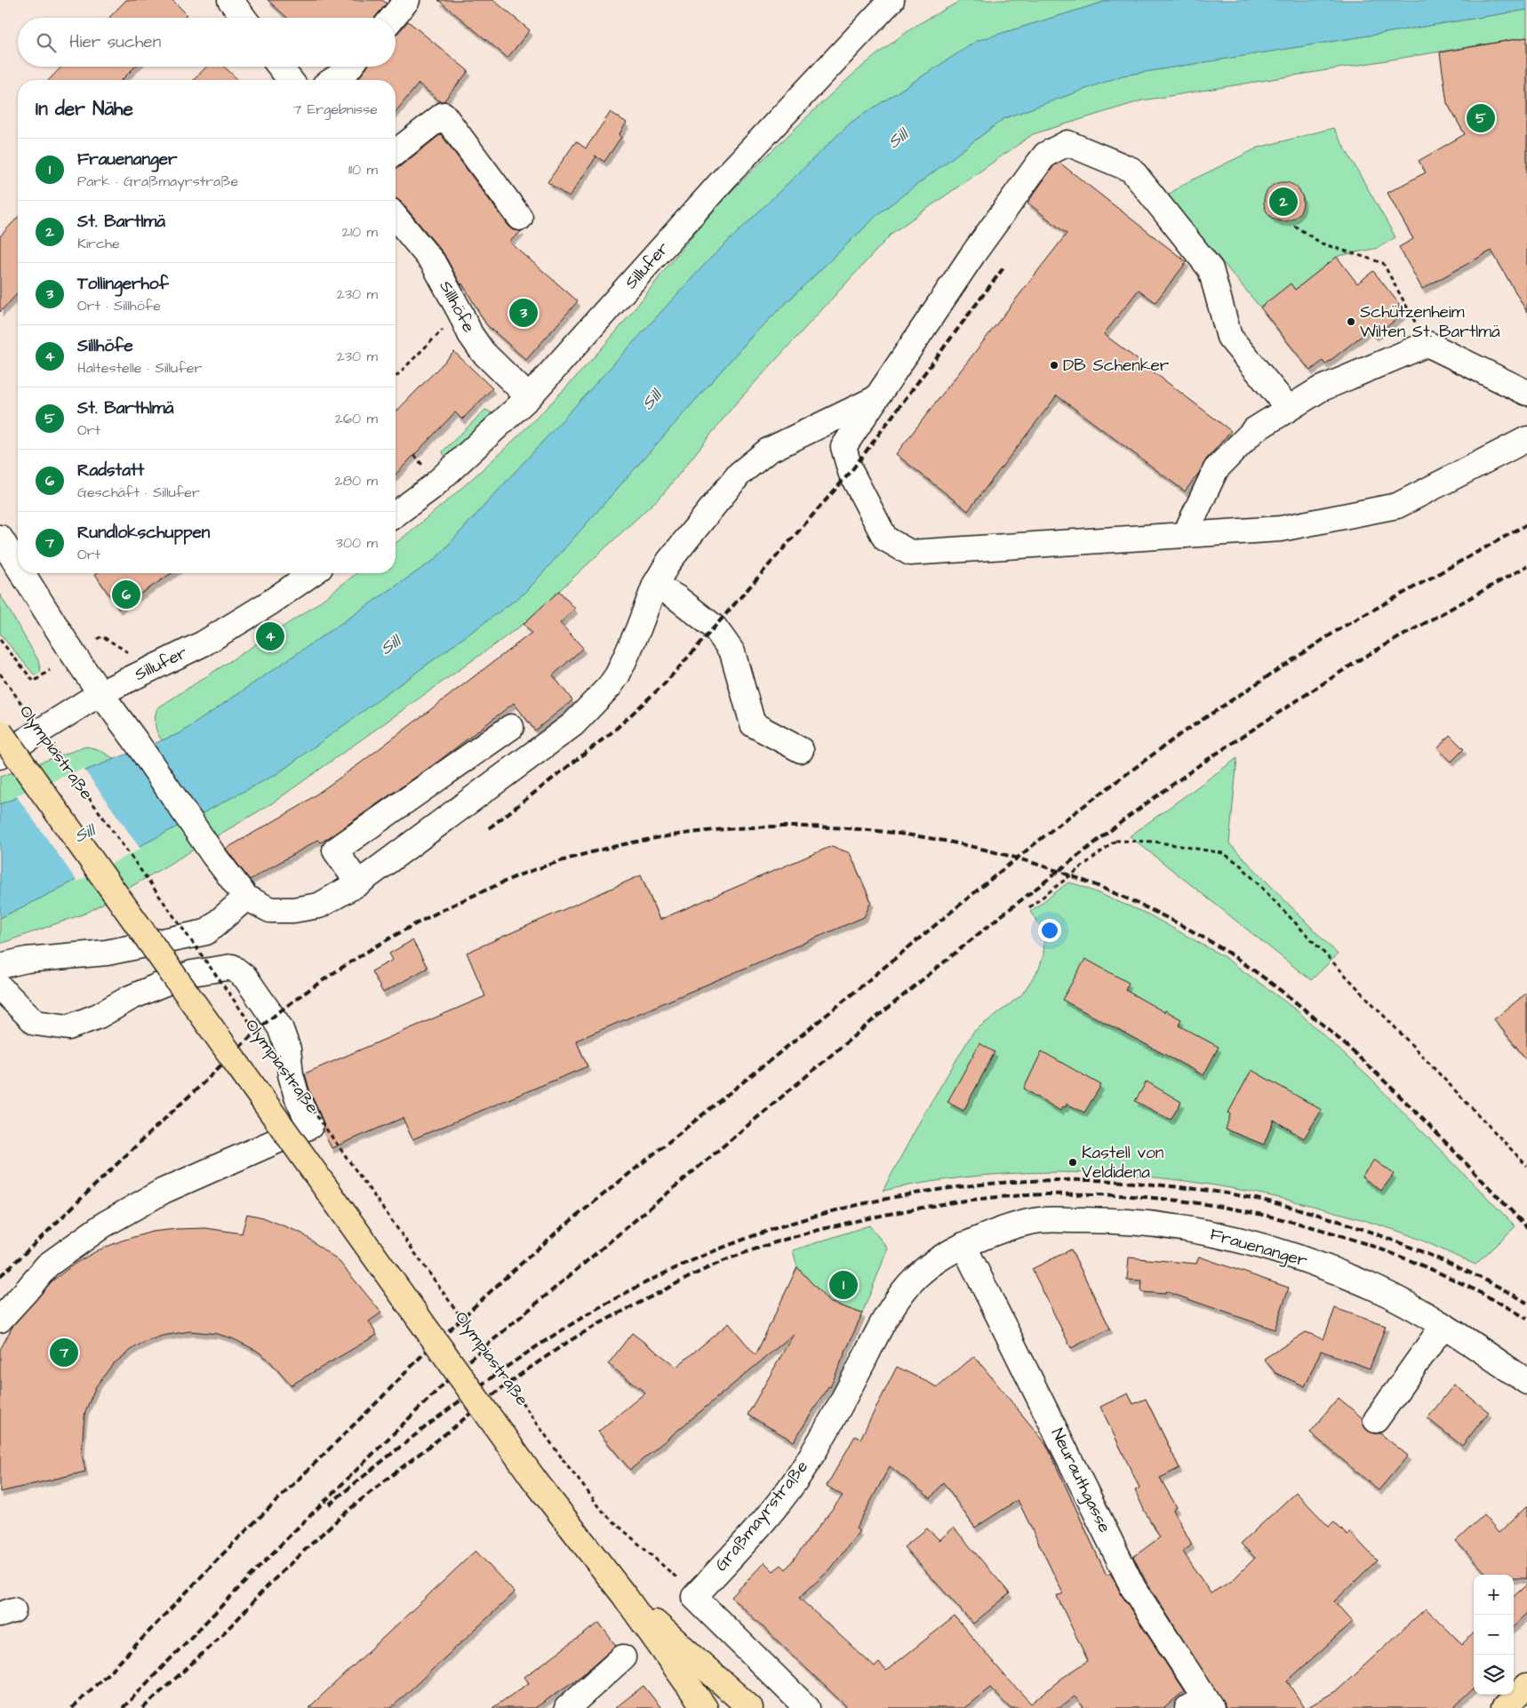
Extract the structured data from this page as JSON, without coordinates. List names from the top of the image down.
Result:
{
  "streets": {
    "main road": ["Olympiastraße"],
    "street": [
      "Sillufer",
      "Sillhöfe",
      "Frauenanger",
      "Neurauthgasse",
      "Graßmayrstraße"
    ]
  },
  "crossings": [
    ["Sillufer", "Sillhöfe"],
    ["Olympiastraße", "Graßmayrstraße"],
    ["Frauenanger", "Neurauthgasse"],
    ["Frauenanger", "Graßmayrstraße"],
    ["Neurauthgasse", "Graßmayrstraße"]
  ],
  "water": ["Sill"],
  "places": ["Schützenheim Wilten St. Bartlmä", "DB Schenker", "Kastell von Veldidena"],
  "page": {
    "search": "Hier suchen",
    "heading": ["In der Nähe", "7 Ergebnisse"],
    "pins": [
      "5",
      "2",
      "3",
      "6",
      "4",
      "1",
      "7"
    ],
    "list": [
      {
        "mark": "1",
        "name": "Frauenanger",
        "note": "Park · Graßmayrstraße",
        "value": "110 m"
      },
      {
        "mark": "2",
        "name": "St. Bartlmä",
        "note": "Kirche",
        "value": "210 m"
      },
      {
        "mark": "3",
        "name": "Tollingerhof",
        "note": "Ort · Sillhöfe",
        "value": "230 m"
      },
      {
        "mark": "4",
        "name": "Sillhöfe",
        "note": "Haltestelle · Sillufer",
        "value": "230 m"
      },
      {
        "mark": "5",
        "name": "St. Barthlmä",
        "note": "Ort",
        "value": "260 m"
      },
      {
        "mark": "6",
        "name": "Radstatt",
        "note": "Geschäft · Sillufer",
        "value": "280 m"
      },
      {
        "mark": "7",
        "name": "Rundlokschuppen",
        "note": "Ort",
        "value": "300 m"
      }
    ],
    "map_buttons": ["+", "−"]
  }
}
